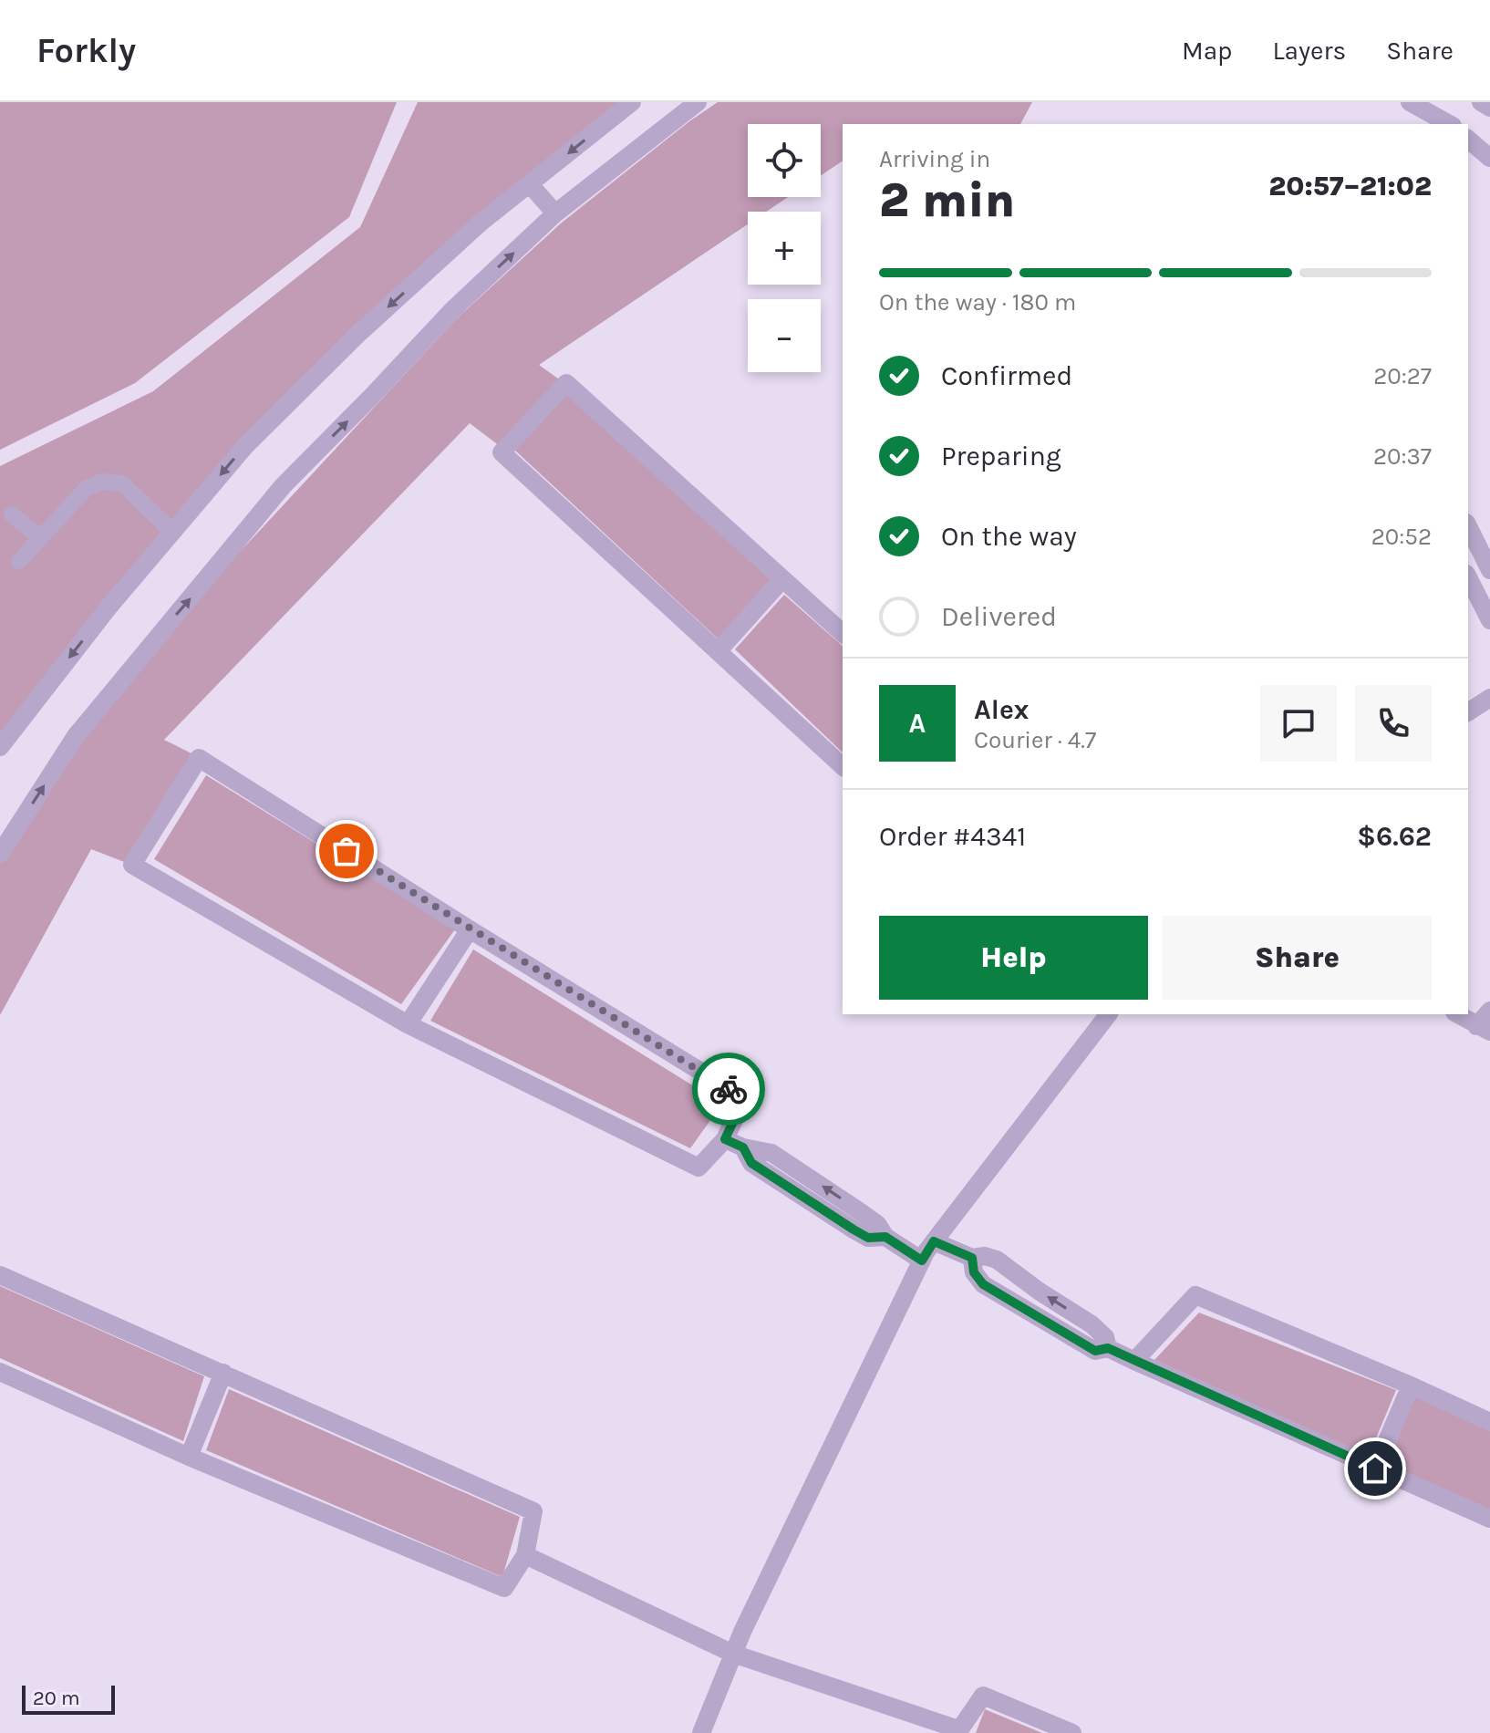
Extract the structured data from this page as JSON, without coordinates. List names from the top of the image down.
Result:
{
  "scale_bar": "20 m",
  "page": {
    "header": "Forkly",
    "nav": ["Map", "Layers", "Share"],
    "map_buttons": ["+", "−"],
    "heading": ["2 min", "Arriving in", "20:57–21:02"],
    "panel": [
      "Alex",
      "Courier · 4.7",
      "Order #4341",
      "$6.62"
    ],
    "bar": "On the way · 180 m",
    "list": [
      ["Confirmed", "20:27"],
      ["Preparing", "20:37"],
      ["On the way", "20:52"],
      "Delivered"
    ],
    "round": "A",
    "buttons": ["Help", "Share"],
    "scale": "20 m"
  }
}
